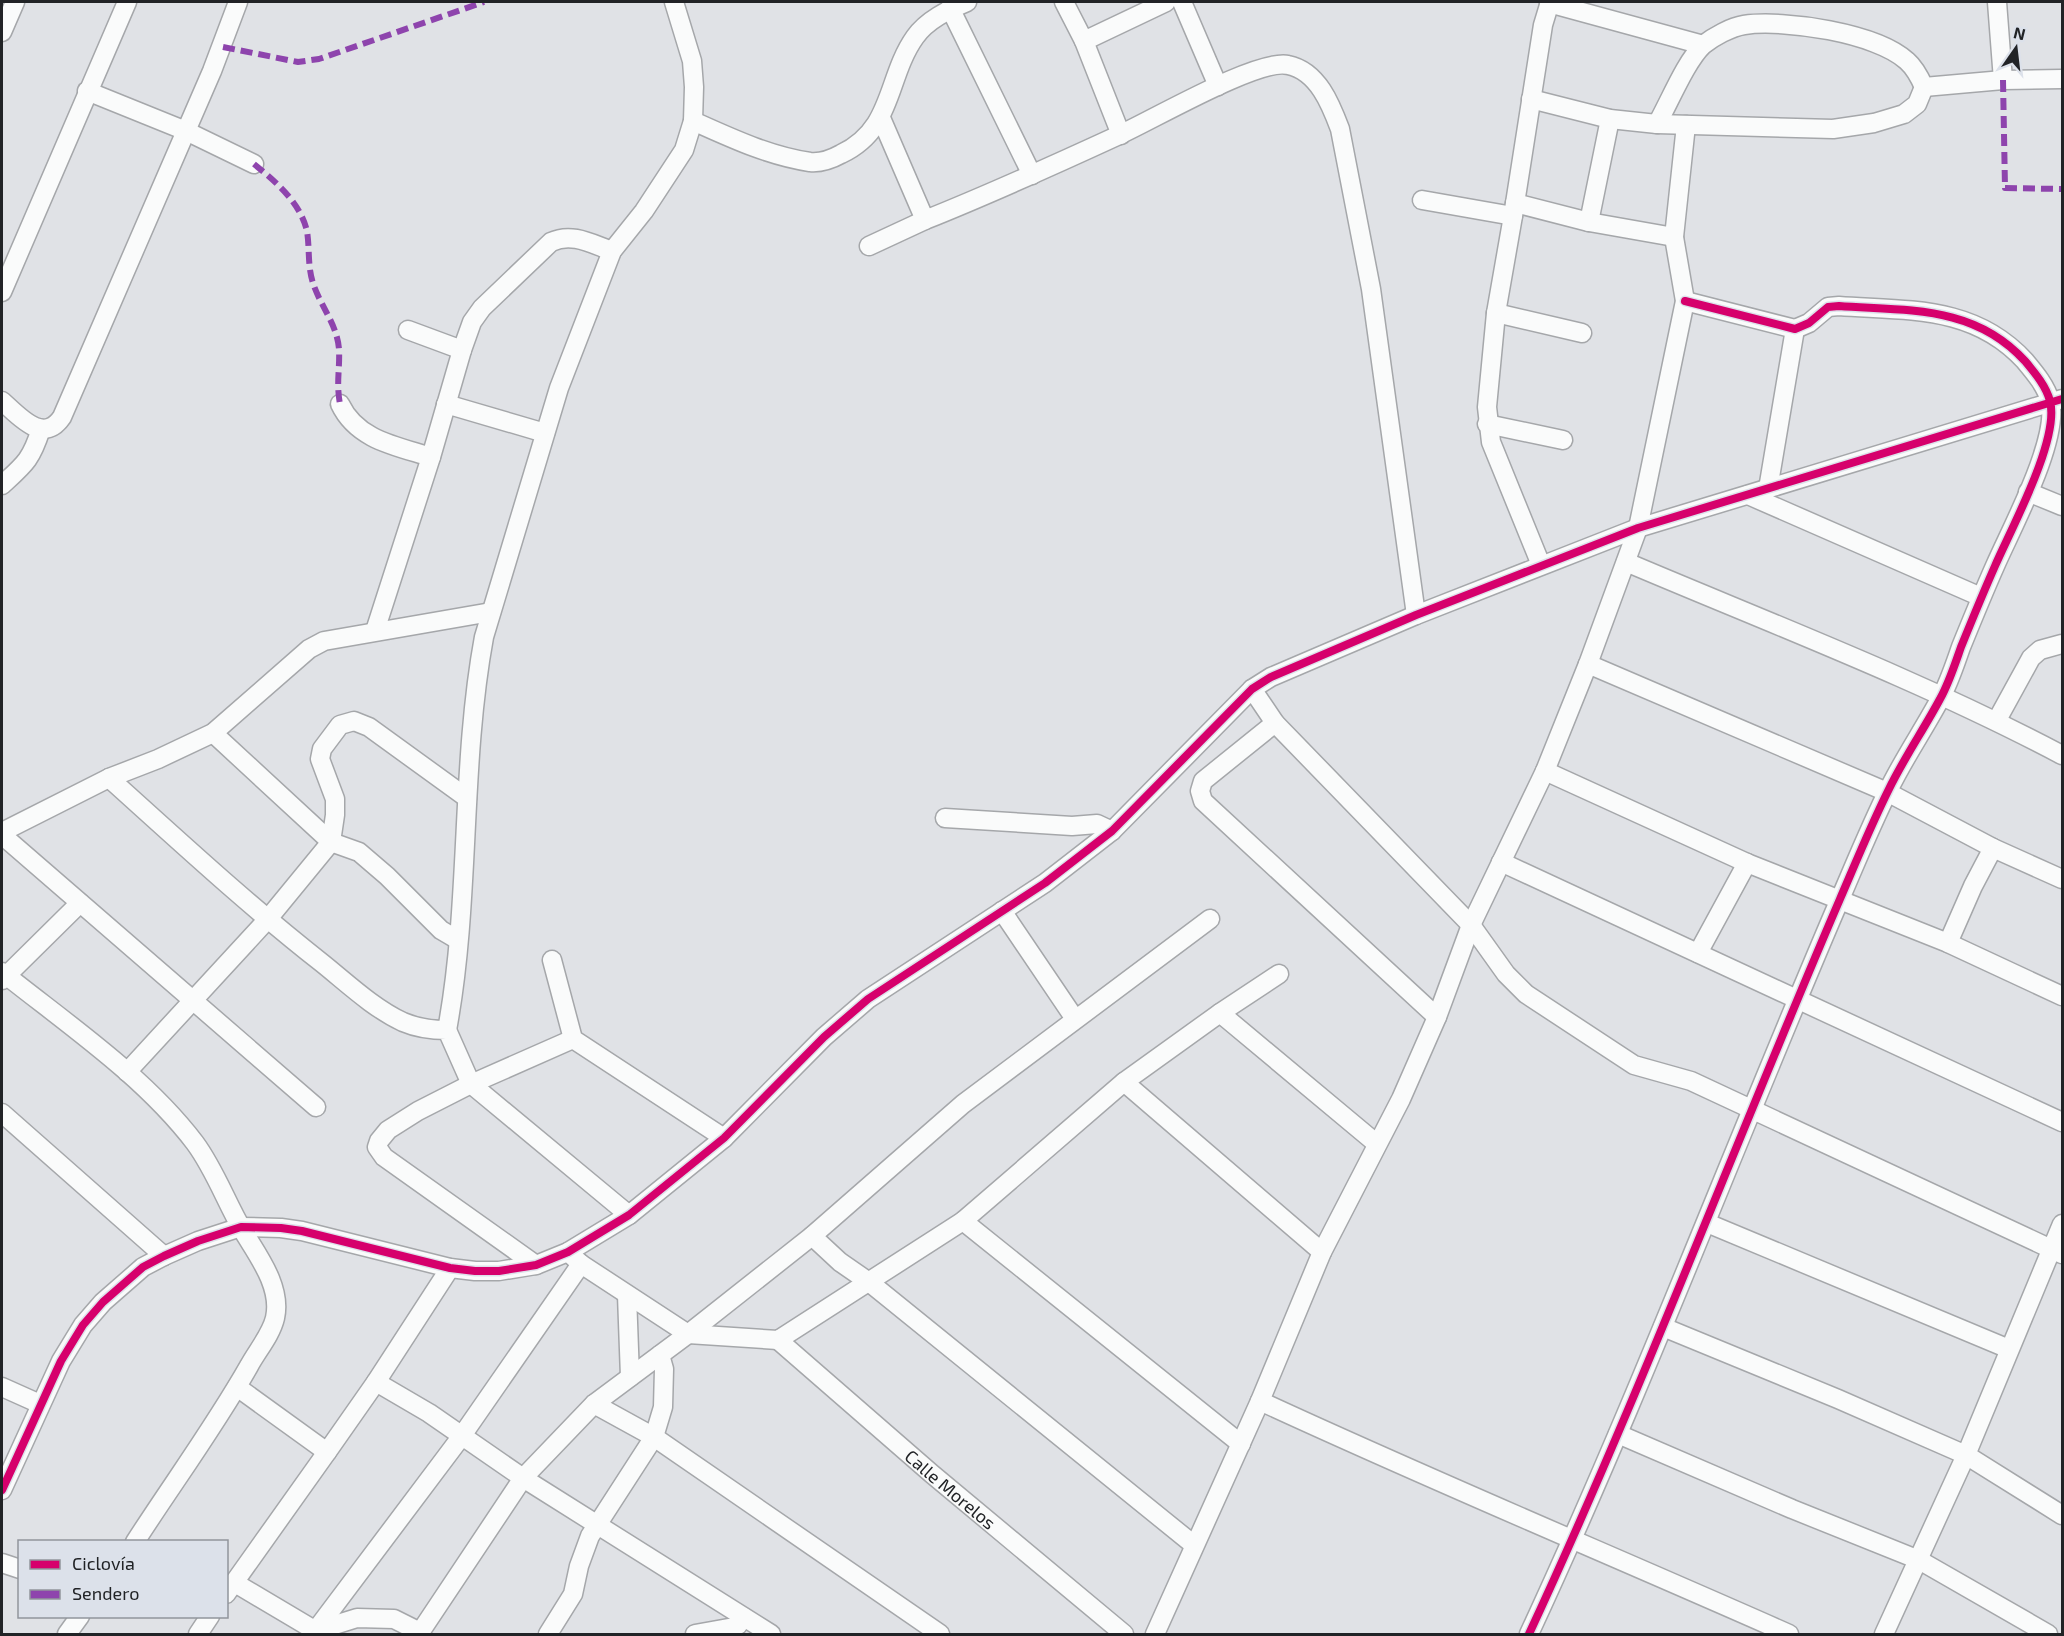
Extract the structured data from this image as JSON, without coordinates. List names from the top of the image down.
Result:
{
  "streets": {
    "street": ["Calle Morelos"]
  },
  "legend": ["Ciclovía", "Sendero"],
  "north": "top"
}
